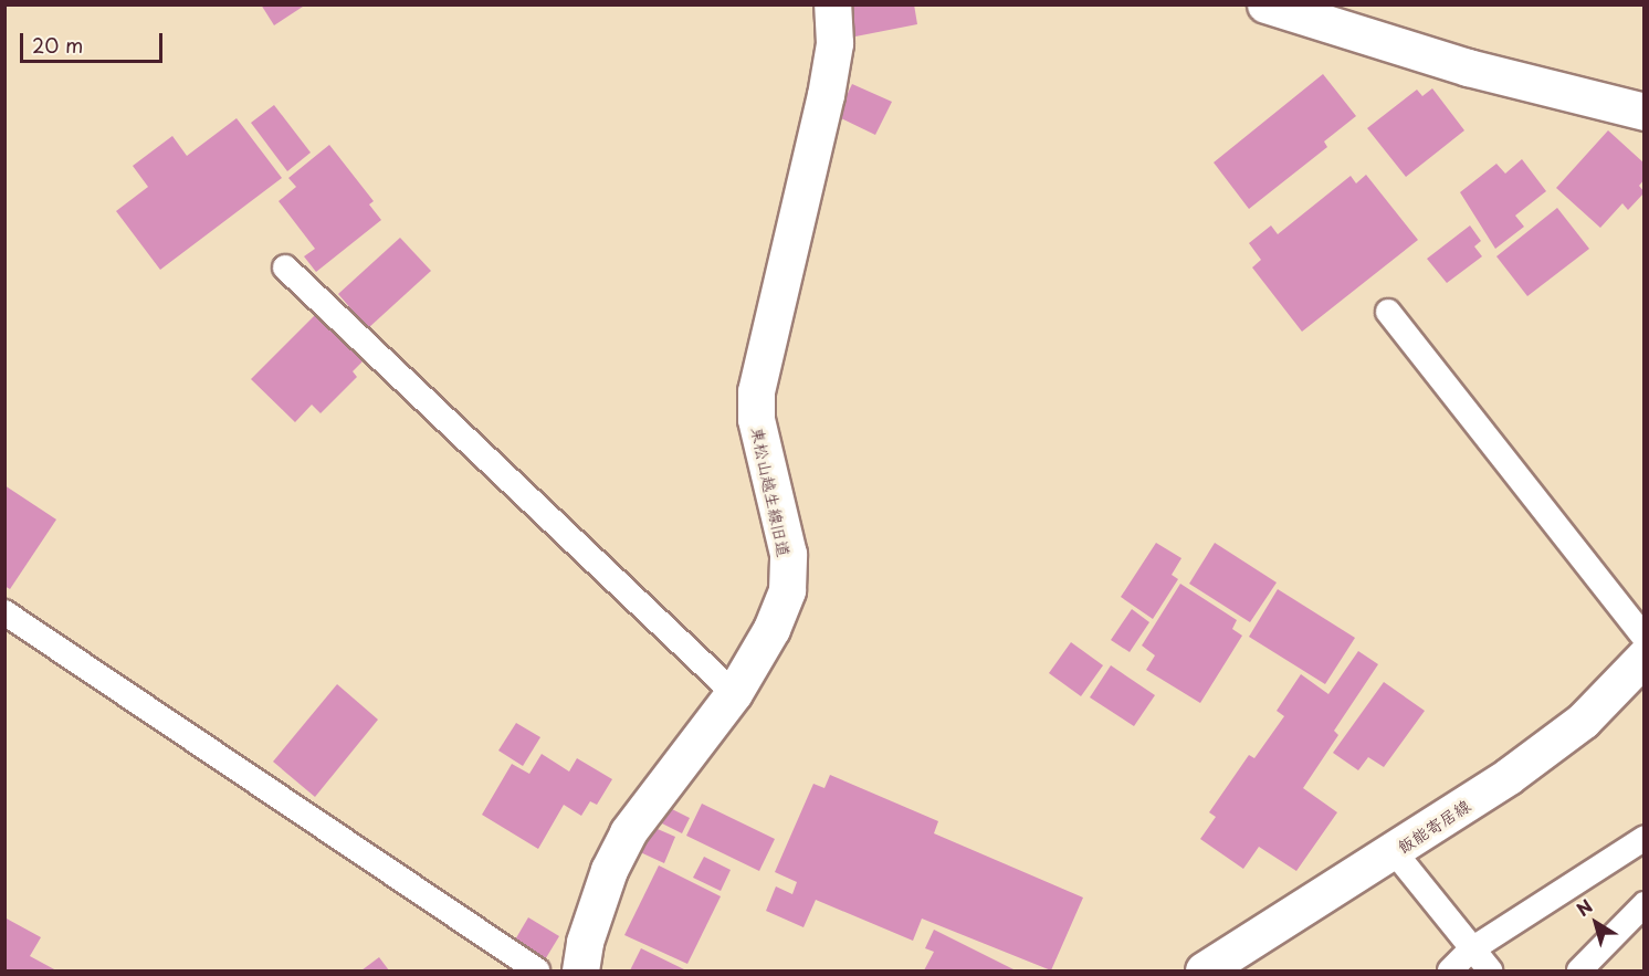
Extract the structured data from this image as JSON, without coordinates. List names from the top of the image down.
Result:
{
  "streets": {
    "street": ["東松山越生線旧道", "飯能寄居線"]
  },
  "scale_bar": "20 m",
  "north": "top left"
}
